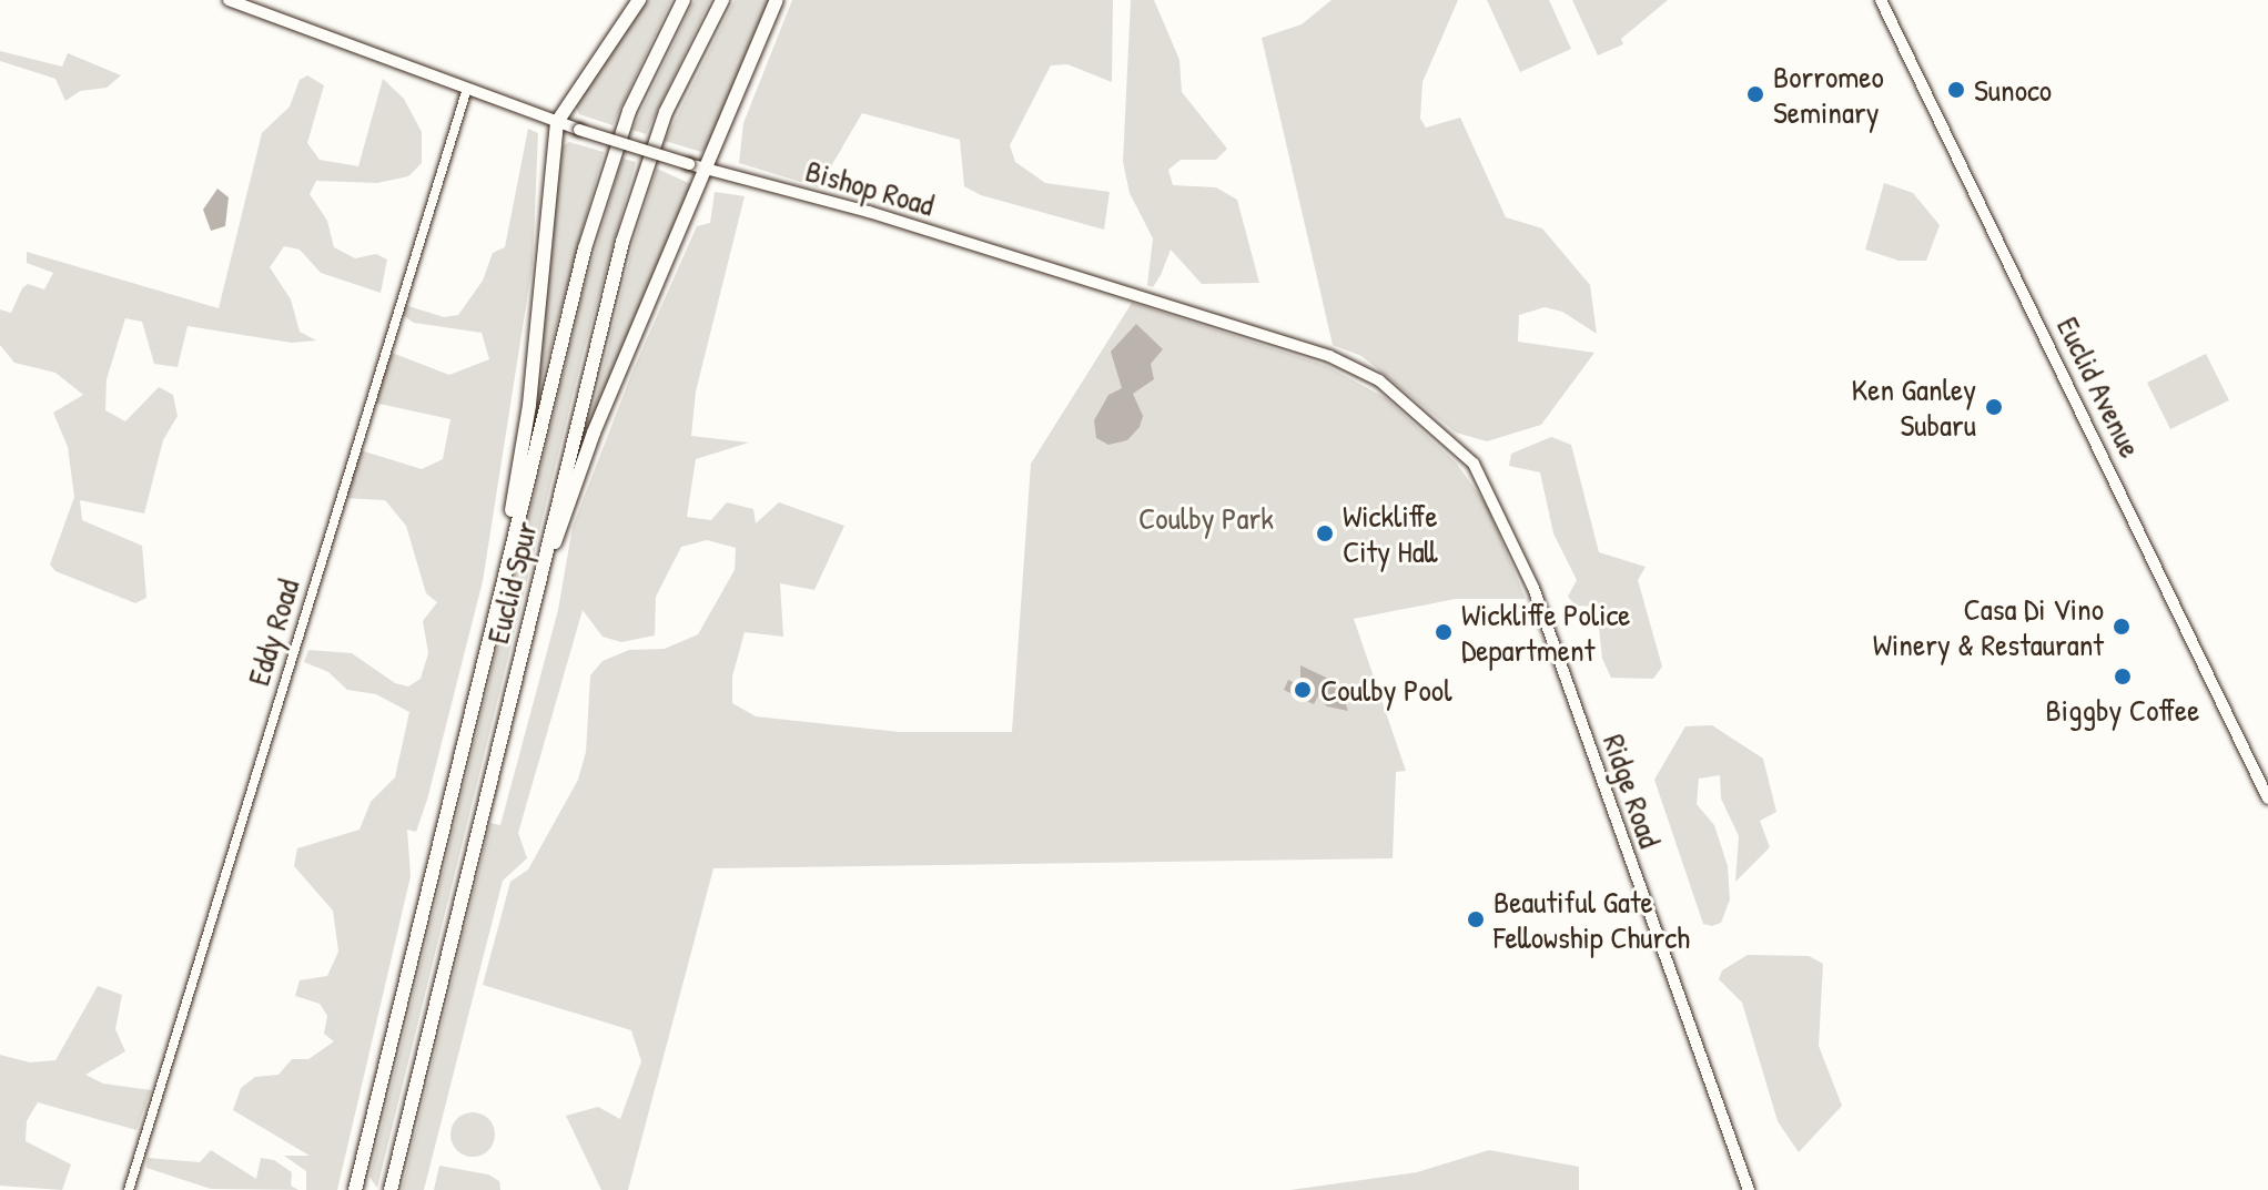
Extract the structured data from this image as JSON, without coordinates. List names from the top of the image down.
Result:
{
  "streets": {
    "highway": ["Euclid Spur"],
    "main road": ["Bishop Road", "Euclid Avenue", "Ridge Road"],
    "street": ["Eddy Road"]
  },
  "crossings": [
    ["Bishop Road", "Eddy Road"],
    ["Bishop Road", "Ridge Road"]
  ],
  "parks": ["Coulby Park"],
  "places": [
    "Sunoco",
    "Borromeo Seminary",
    "Ken Ganley Subaru",
    "Wickliffe City Hall",
    "Casa Di Vino Winery & Restaurant",
    "Wickliffe Police Department",
    "Biggby Coffee",
    "Coulby Pool",
    "Beautiful Gate Fellowship Church"
  ]
}
